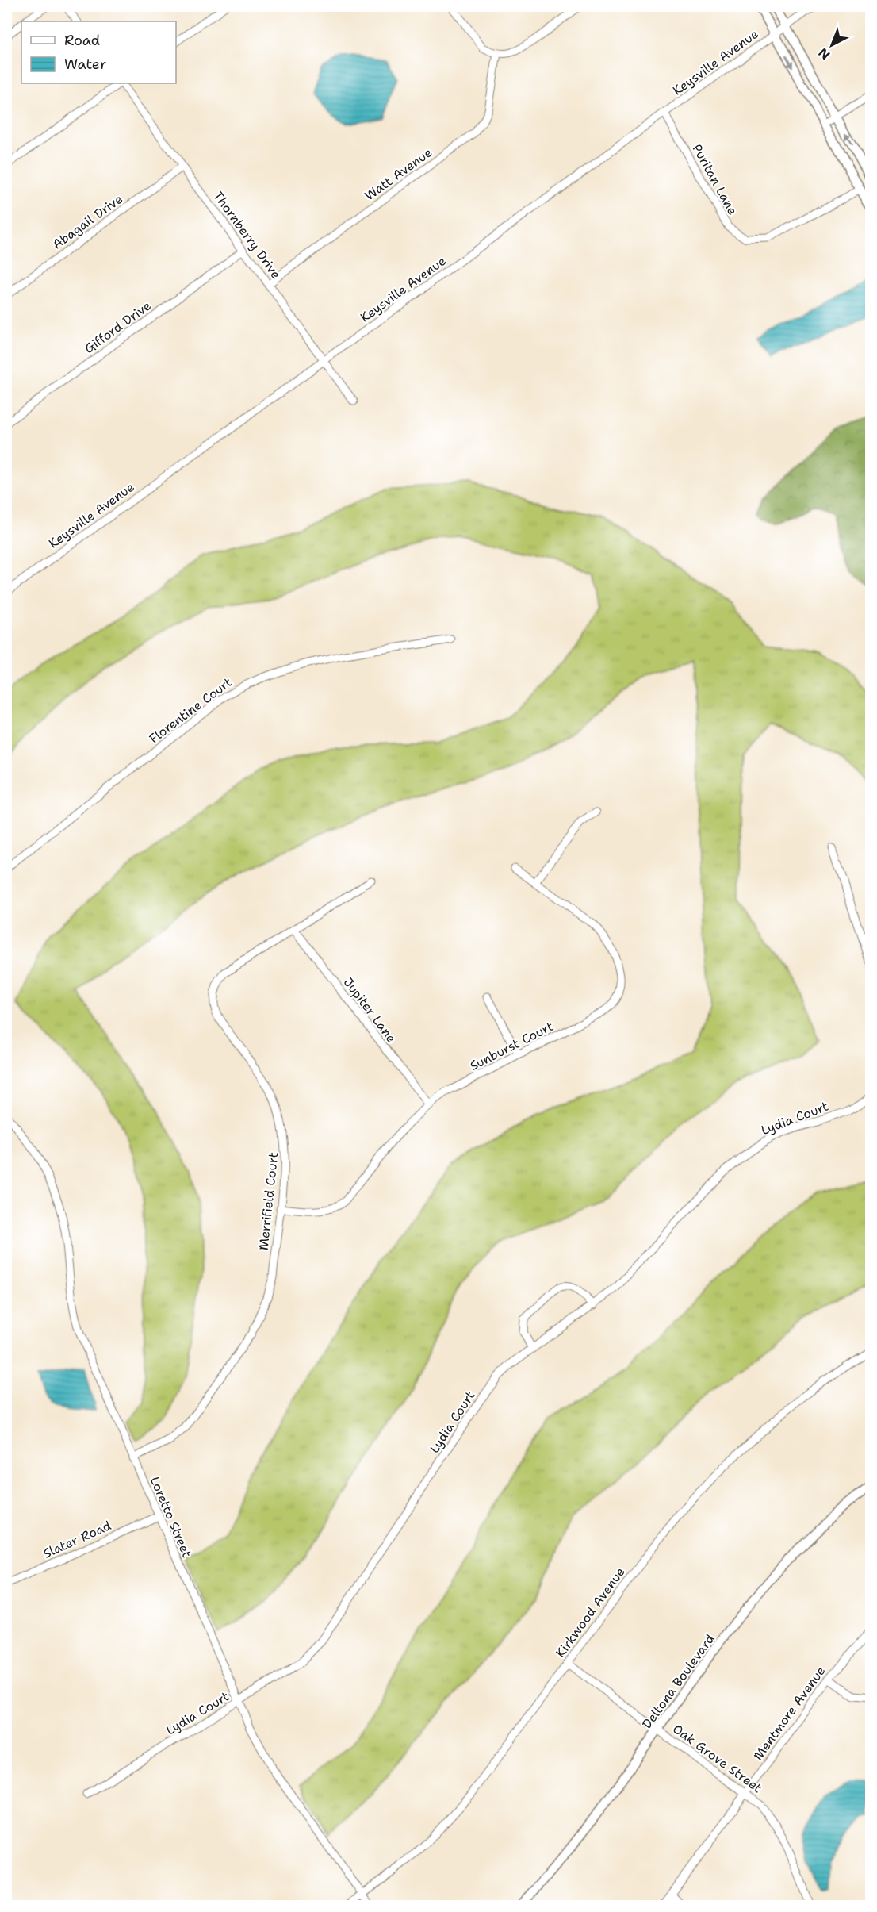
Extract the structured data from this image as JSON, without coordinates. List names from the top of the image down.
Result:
{
  "streets": {
    "main road": ["Deltona Boulevard"],
    "street": [
      "Keysville Avenue",
      "Watt Avenue",
      "Puritan Lane",
      "Abagail Drive",
      "Thornberry Drive",
      "Gifford Drive",
      "Florentine Court",
      "Jupiter Lane",
      "Sunburst Court",
      "Lydia Court",
      "Merrifield Court",
      "Loretto Street",
      "Slater Road",
      "Kirkwood Avenue",
      "Mentmore Avenue",
      "Oak Grove Street"
    ]
  },
  "crossings": [
    ["Keysville Avenue", "Puritan Lane"],
    ["Keysville Avenue", "Thornberry Drive"],
    ["Watt Avenue", "Thornberry Drive"],
    ["Abagail Drive", "Thornberry Drive"],
    ["Thornberry Drive", "Gifford Drive"],
    ["Jupiter Lane", "Sunburst Court"],
    ["Jupiter Lane", "Merrifield Court"],
    ["Sunburst Court", "Merrifield Court"],
    ["Lydia Court", "Loretto Street"],
    ["Merrifield Court", "Loretto Street"],
    ["Loretto Street", "Slater Road"],
    ["Loretto Street", "Kirkwood Avenue"],
    ["Kirkwood Avenue", "Oak Grove Street"],
    ["Deltona Boulevard", "Oak Grove Street"],
    ["Mentmore Avenue", "Oak Grove Street"]
  ],
  "legend": ["Road", "Water"],
  "north": "bottom left"
}
